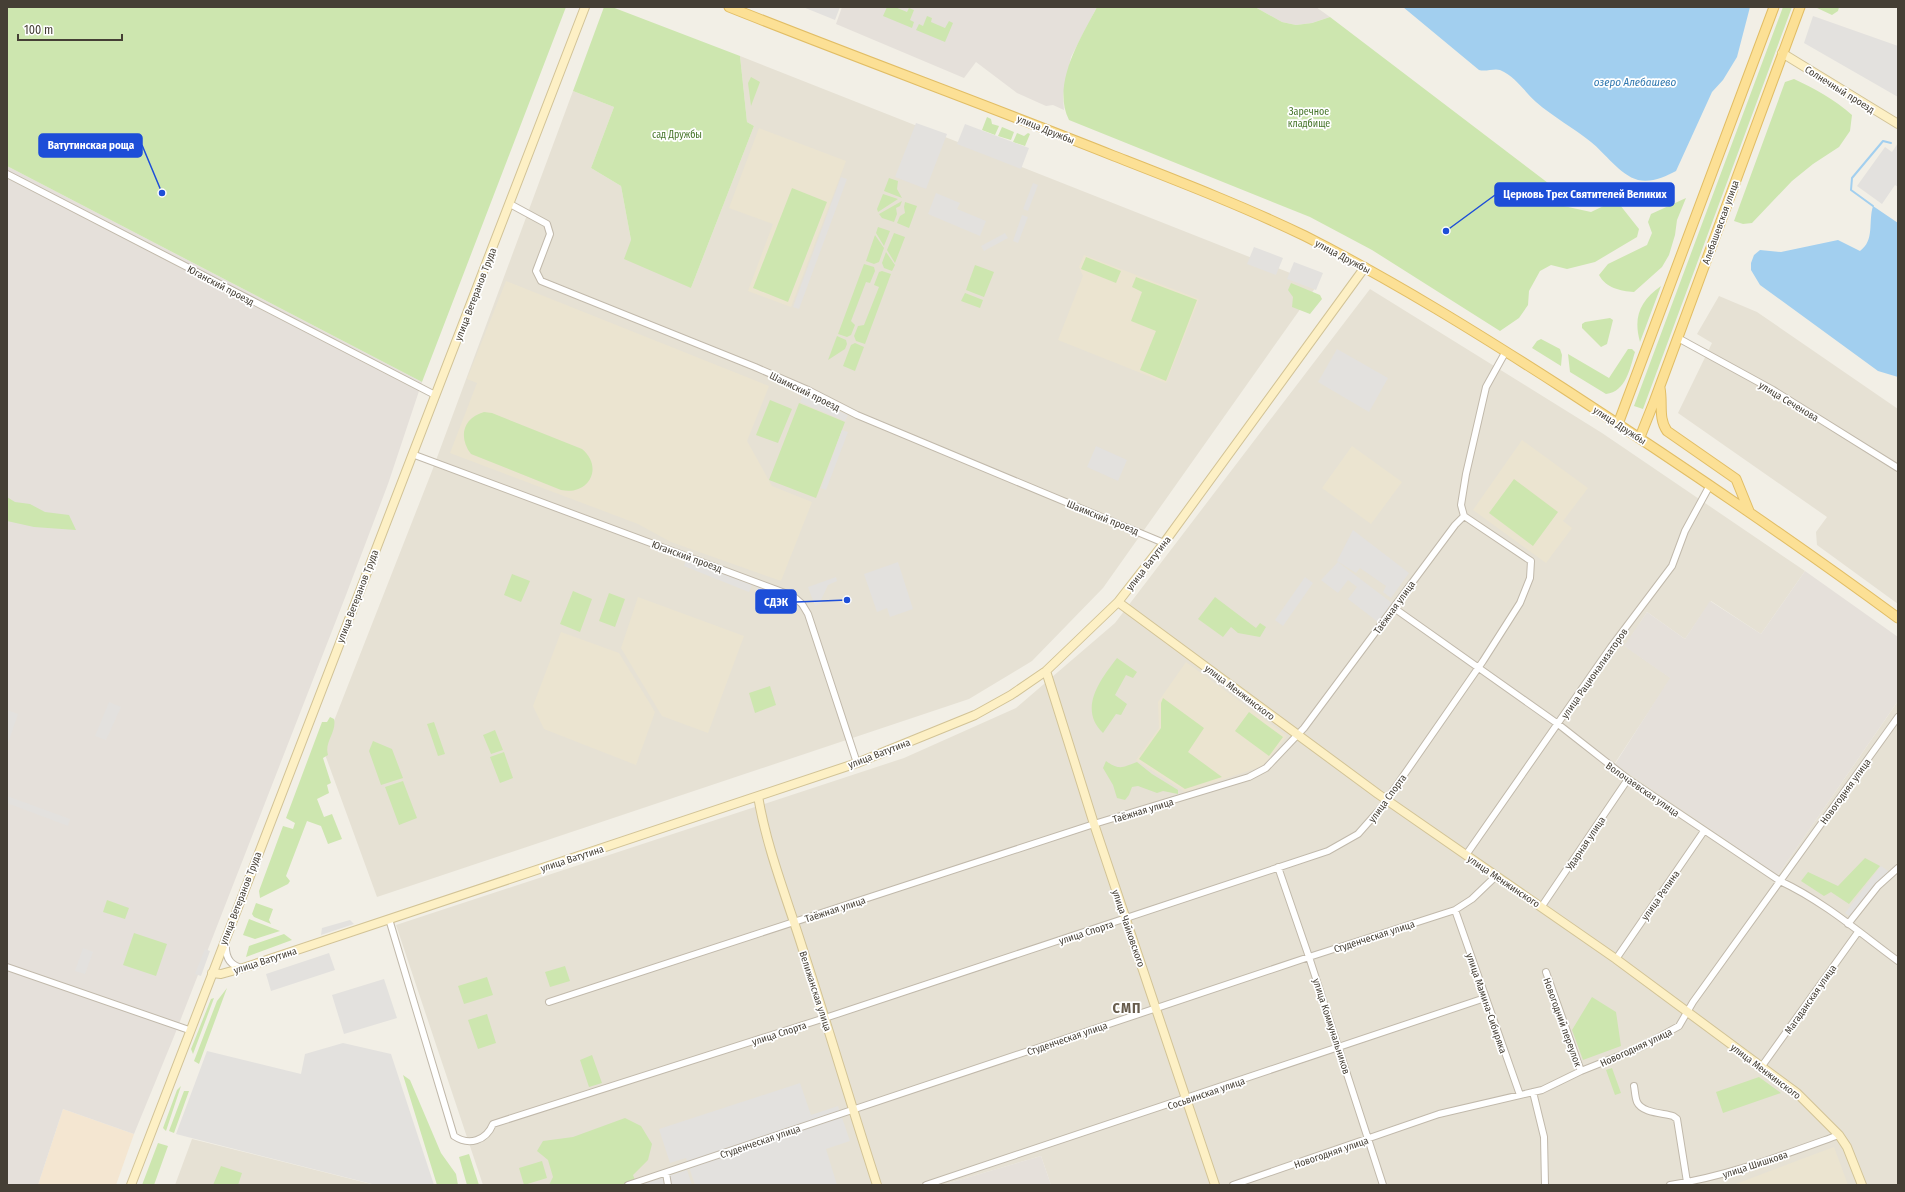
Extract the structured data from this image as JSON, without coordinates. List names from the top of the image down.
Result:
{
  "streets": {
    "main road": [
      "Солнечный проезд",
      "улица Дружбы",
      "Алебашевская улица",
      "улица Ветеранов Труда",
      "улица Ватутина",
      "улица Менжинского",
      "улица Чайковского",
      "Велижанская улица"
    ],
    "street": [
      "Юганский проезд",
      "Шаимский проезд",
      "улица Сеченова",
      "Таёжная улица",
      "улица Рационализаторов",
      "Волочаевская улица",
      "Новогодняя улица",
      "улица Спорта",
      "Ударная улица",
      "улица Репина",
      "Студенческая улица",
      "Магаданская улица",
      "улица Мамина-Сибиряка",
      "Новогодний переулок",
      "улица Коммунальников",
      "Сосьвинская улица",
      "улица Шишкова"
    ]
  },
  "crossings": [
    ["Солнечный проезд", "Алебашевская улица"],
    ["улица Дружбы", "Алебашевская улица"],
    ["улица Дружбы", "улица Ватутина"],
    ["улица Дружбы", "улица Рационализаторов"],
    ["Алебашевская улица", "улица Сеченова"],
    ["Юганский проезд", "улица Ветеранов Труда"],
    ["Юганский проезд", "улица Ватутина"],
    ["улица Ветеранов Труда", "Шаимский проезд"],
    ["улица Ветеранов Труда", "улица Ватутина"],
    ["Шаимский проезд", "улица Ватутина"],
    ["улица Ватутина", "улица Менжинского"],
    ["улица Ватутина", "улица Спорта"],
    ["улица Ватутина", "улица Чайковского"],
    ["улица Ватутина", "Велижанская улица"],
    ["Таёжная улица", "улица Менжинского"],
    ["Таёжная улица", "Волочаевская улица"],
    ["Таёжная улица", "улица Спорта"],
    ["Таёжная улица", "улица Чайковского"],
    ["Таёжная улица", "Велижанская улица"],
    ["улица Рационализаторов", "улица Менжинского"],
    ["улица Рационализаторов", "Волочаевская улица"],
    ["улица Менжинского", "Новогодняя улица"],
    ["улица Менжинского", "улица Спорта"],
    ["улица Менжинского", "Ударная улица"],
    ["улица Менжинского", "улица Репина"],
    ["улица Менжинского", "Студенческая улица"],
    ["улица Менжинского", "Магаданская улица"],
    ["улица Менжинского", "улица Шишкова"],
    ["Волочаевская улица", "Новогодняя улица"],
    ["Волочаевская улица", "улица Спорта"],
    ["Волочаевская улица", "Ударная улица"],
    ["Волочаевская улица", "улица Репина"],
    ["Волочаевская улица", "Магаданская улица"],
    ["Новогодняя улица", "улица Мамина-Сибиряка"],
    ["Новогодняя улица", "Новогодний переулок"],
    ["Новогодняя улица", "улица Коммунальников"],
    ["улица Спорта", "улица Чайковского"],
    ["улица Спорта", "Велижанская улица"],
    ["улица Спорта", "улица Коммунальников"],
    ["улица Чайковского", "Студенческая улица"],
    ["улица Чайковского", "Сосьвинская улица"],
    ["Студенческая улица", "Велижанская улица"],
    ["Студенческая улица", "улица Мамина-Сибиряка"],
    ["Студенческая улица", "улица Коммунальников"],
    ["улица Мамина-Сибиряка", "Сосьвинская улица"],
    ["улица Коммунальников", "Сосьвинская улица"]
  ],
  "districts": ["СМП"],
  "water": ["озеро Алебашево"],
  "parks": ["Заречное кладбище", "сад Дружбы"],
  "places": ["Ватутинская роща", "Церковь Трех Святителей Великих", "СДЭК"],
  "scale_bar": "100 m"
}
